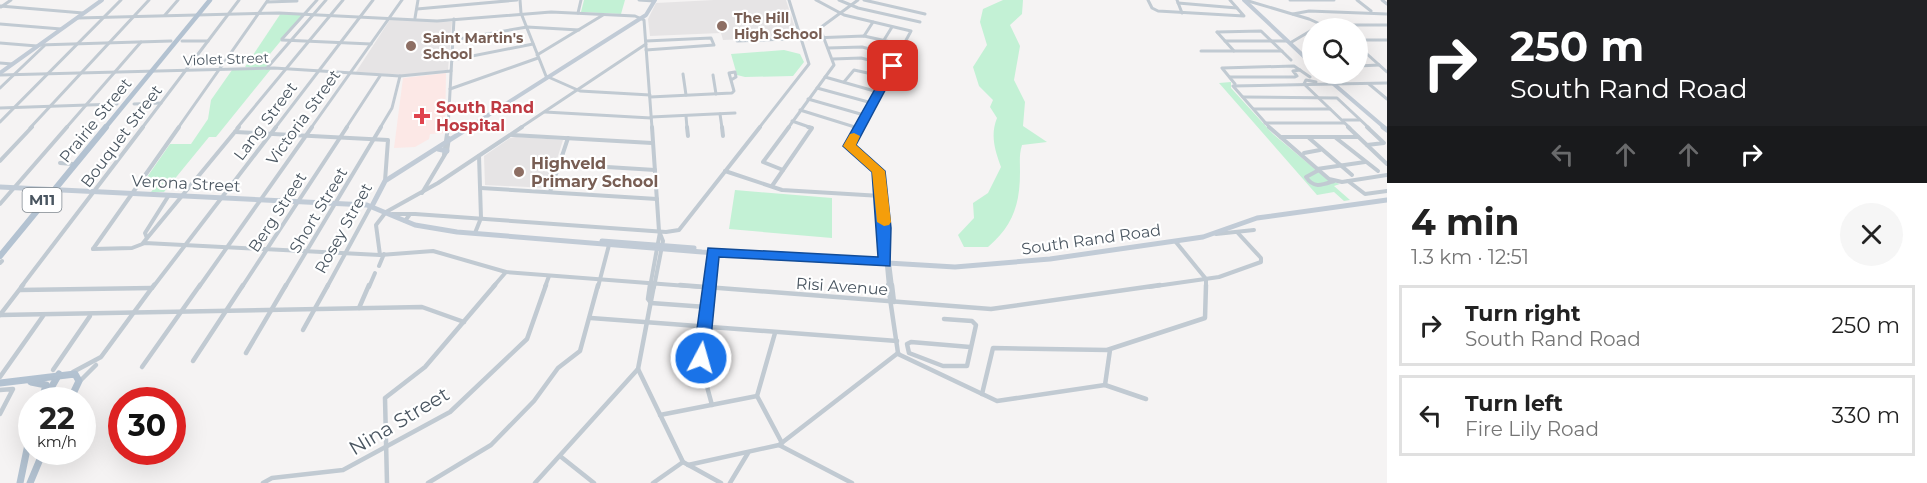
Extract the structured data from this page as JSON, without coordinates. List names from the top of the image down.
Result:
{
  "streets": {
    "main road": [
      "Prairie Street",
      "Verona Street",
      "M11",
      "Rosey Street",
      "South Rand Road"
    ],
    "street": [
      "Violet Street",
      "Victoria Street",
      "Lang Street",
      "Bouquet Street",
      "Short Street",
      "Berg Street",
      "Risi Avenue",
      "Nina Street"
    ]
  },
  "crossings": [
    ["Violet Street", "Victoria Street"],
    ["Violet Street", "Prairie Street"],
    ["Violet Street", "Lang Street"],
    ["Violet Street", "Bouquet Street"],
    ["Violet Street", "Short Street"],
    ["Violet Street", "Berg Street"],
    ["Victoria Street", "Verona Street"],
    ["Victoria Street", "Risi Avenue"],
    ["Prairie Street", "Verona Street"],
    ["Lang Street", "Verona Street"],
    ["Lang Street", "Risi Avenue"],
    ["Bouquet Street", "Verona Street"],
    ["Verona Street", "Short Street"],
    ["Verona Street", "Berg Street"],
    ["Verona Street", "Rosey Street"],
    ["Verona Street", "South Rand Road"],
    ["Verona Street", "Risi Avenue"],
    ["Short Street", "Rosey Street"],
    ["Short Street", "Risi Avenue"],
    ["Berg Street", "Risi Avenue"],
    ["Rosey Street", "South Rand Road"],
    ["Rosey Street", "Risi Avenue"],
    ["South Rand Road", "Risi Avenue"],
    ["Risi Avenue", "Nina Street"]
  ],
  "places": {
    "other": ["The Hill High School", "Saint Martin's School", "Highveld Primary School"],
    "health": ["South Rand Hospital"]
  },
  "page": {
    "turn": ["250 m", "South Rand Road"],
    "heading": ["4 min", "1.3 km · 12:51"],
    "list": [
      {
        "name": "Turn right",
        "note": "South Rand Road",
        "value": "250 m"
      },
      {
        "name": "Turn left",
        "note": "Fire Lily Road",
        "value": "330 m"
      }
    ],
    "speed": "22 km/h",
    "limit": "30"
  }
}
